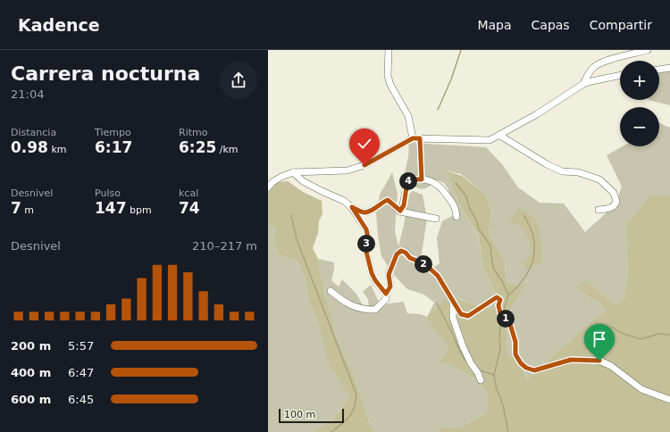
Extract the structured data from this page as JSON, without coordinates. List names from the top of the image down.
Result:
{
  "scale_bar": "100 m",
  "page": {
    "header": "Kadence",
    "nav": ["Mapa", "Capas", "Compartir"],
    "heading": ["Carrera nocturna", "21:04"],
    "map_buttons": ["+", "−"],
    "stats": [
      ["Distancia", "0.98 km"],
      ["Tiempo", "6:17"],
      ["Ritmo", "6:25 /km"],
      ["Desnivel", "7 m"],
      ["Pulso", "147 bpm"],
      ["kcal", "74"]
    ],
    "pins": [
      "4",
      "3",
      "2",
      "1"
    ],
    "chart": ["Desnivel", "210–217 m"],
    "list": [
      {
        "name": "200 m",
        "note": "5:57"
      },
      {
        "name": "400 m",
        "note": "6:47"
      },
      {
        "name": "600 m",
        "note": "6:45"
      }
    ],
    "scale": "100 m"
  }
}
